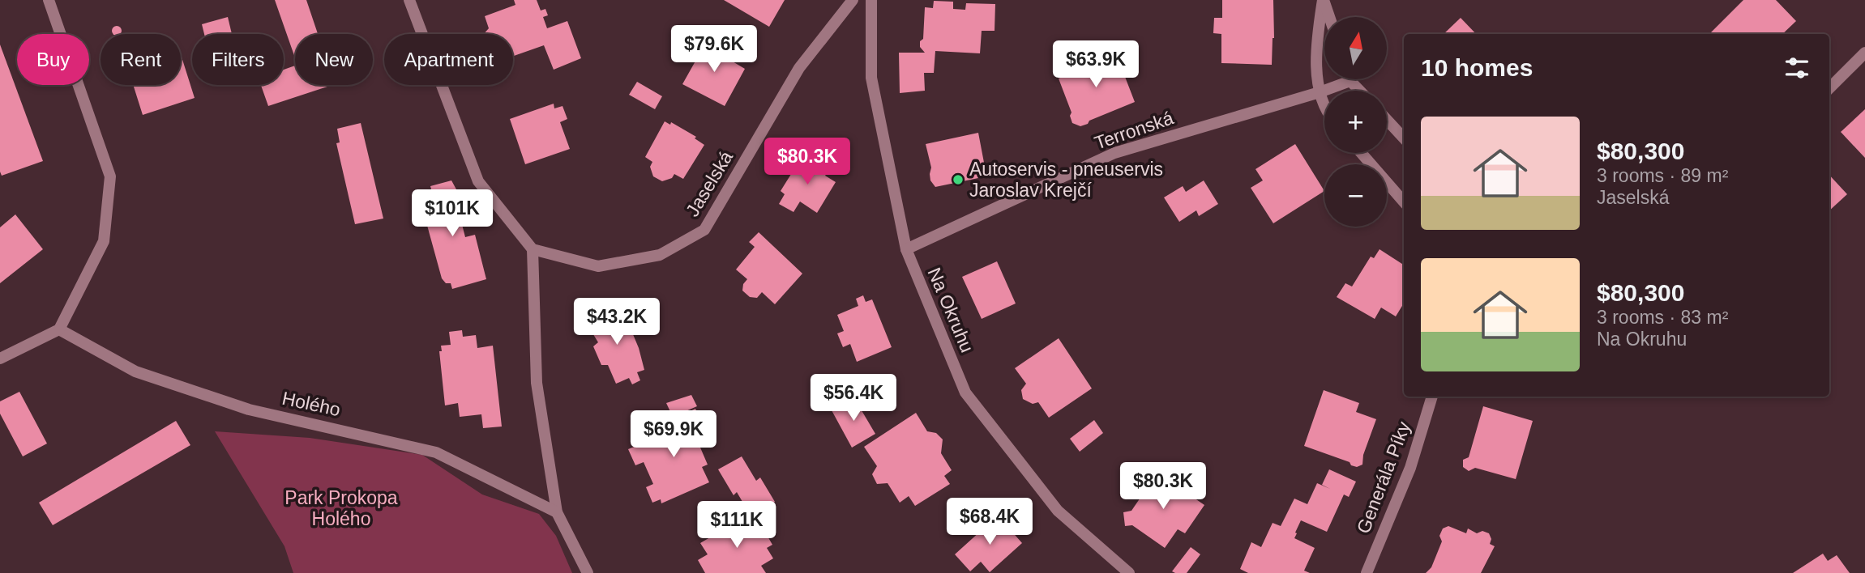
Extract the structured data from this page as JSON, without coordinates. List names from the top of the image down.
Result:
{
  "streets": {
    "street": [
      "Terronská",
      "Jaselská",
      "Na Okruhu",
      "Holého",
      "Generála Píky"
    ]
  },
  "crossings": [
    ["Terronská", "Na Okruhu"]
  ],
  "parks": ["Park Prokopa Holého"],
  "places": ["Autoservis - pneuservis Jaroslav Krejčí"],
  "north": "top",
  "page": {
    "map_buttons": ["+", "−"],
    "price": [
      "$79.6K",
      "$63.9K",
      "$80.3K",
      "$101K",
      "$43.2K",
      "$56.4K",
      "$69.9K",
      "$80.3K",
      "$68.4K",
      "$111K"
    ],
    "chip": [
      "Buy",
      "Rent",
      "Filters",
      "New",
      "Apartment"
    ],
    "heading": "10 homes",
    "list": [
      {
        "name": "$80,300",
        "note": "3 rooms · 89 m² · Jaselská"
      },
      {
        "name": "$80,300",
        "note": "3 rooms · 83 m² · Na Okruhu"
      }
    ]
  }
}
